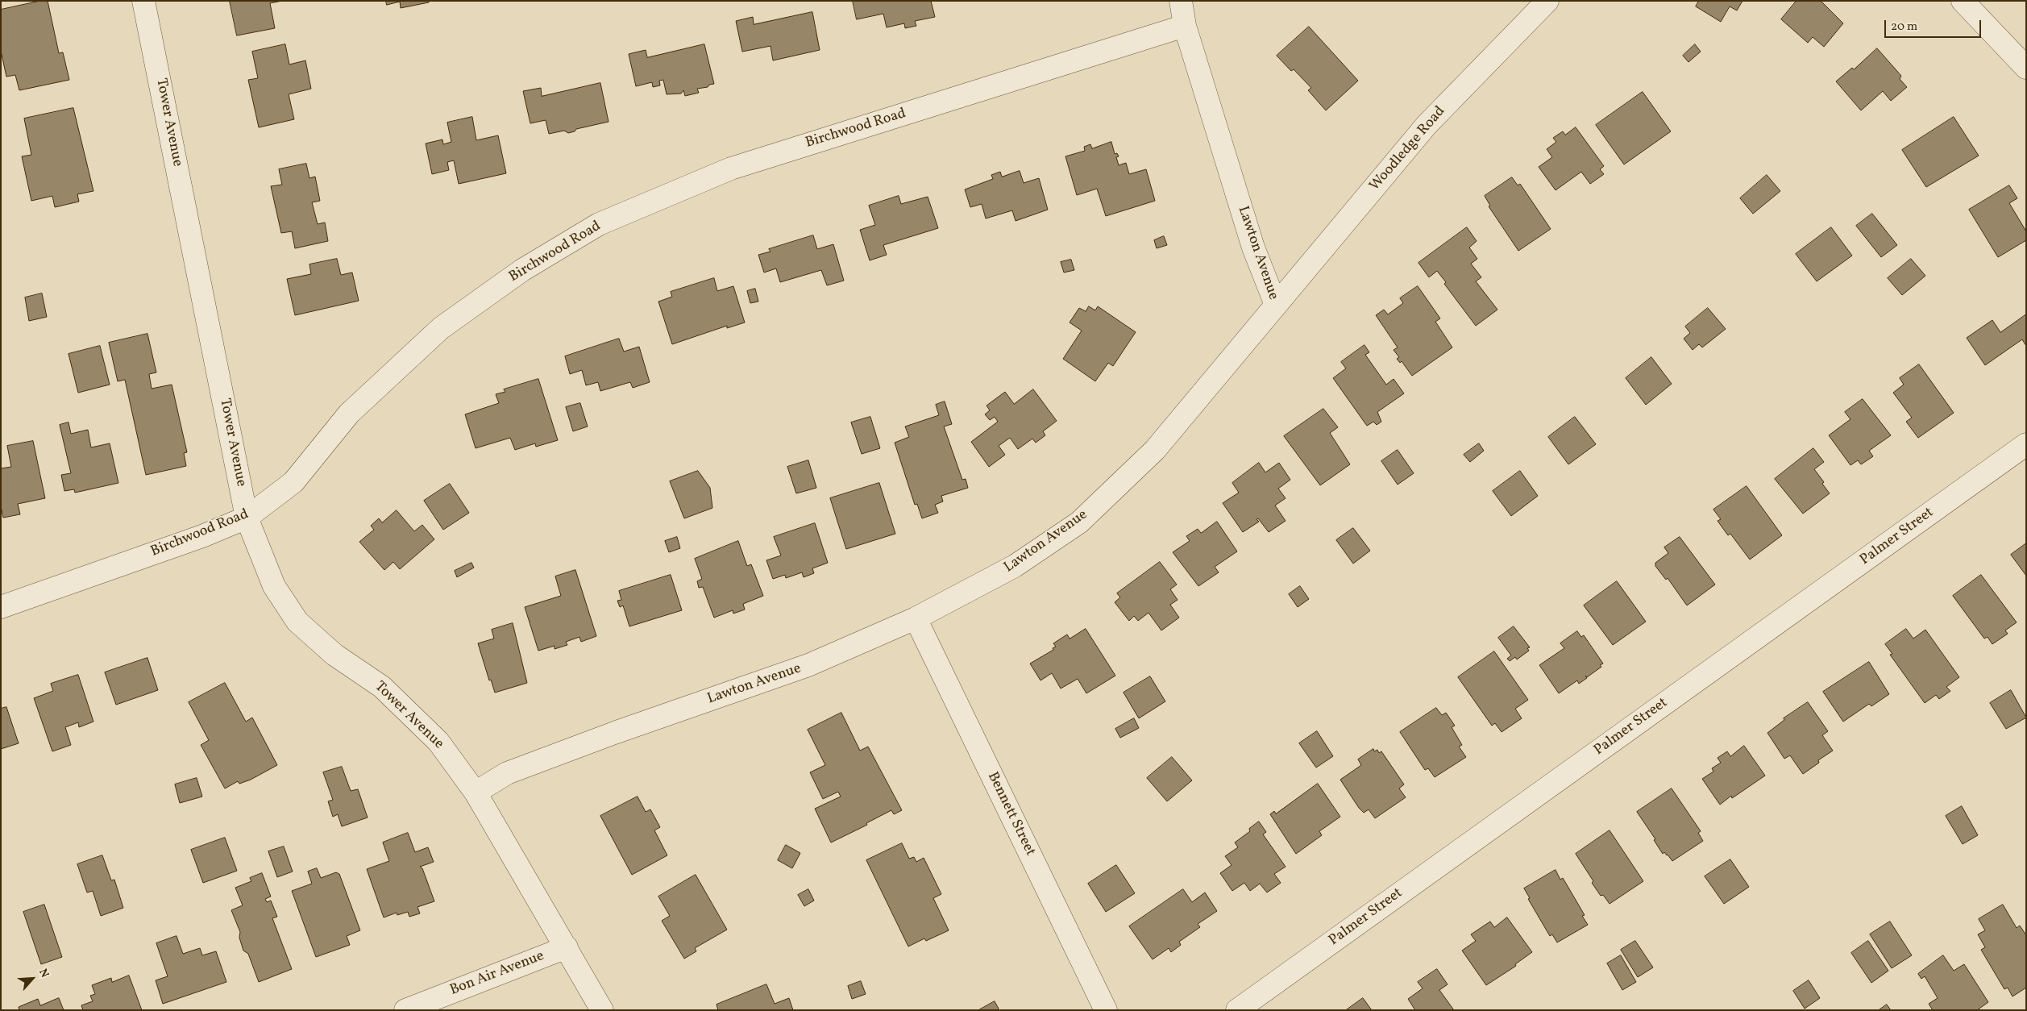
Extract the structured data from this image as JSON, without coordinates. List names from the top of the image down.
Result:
{
  "streets": {
    "street": [
      "Tower Avenue",
      "Birchwood Road",
      "Woodledge Road",
      "Lawton Avenue",
      "Palmer Street",
      "Bennett Street",
      "Bon Air Avenue"
    ]
  },
  "crossings": [
    ["Tower Avenue", "Birchwood Road"],
    ["Tower Avenue", "Lawton Avenue"],
    ["Tower Avenue", "Bon Air Avenue"],
    ["Birchwood Road", "Lawton Avenue"],
    ["Woodledge Road", "Lawton Avenue"],
    ["Lawton Avenue", "Bennett Street"]
  ],
  "scale_bar": "20 m",
  "north": "top right"
}
